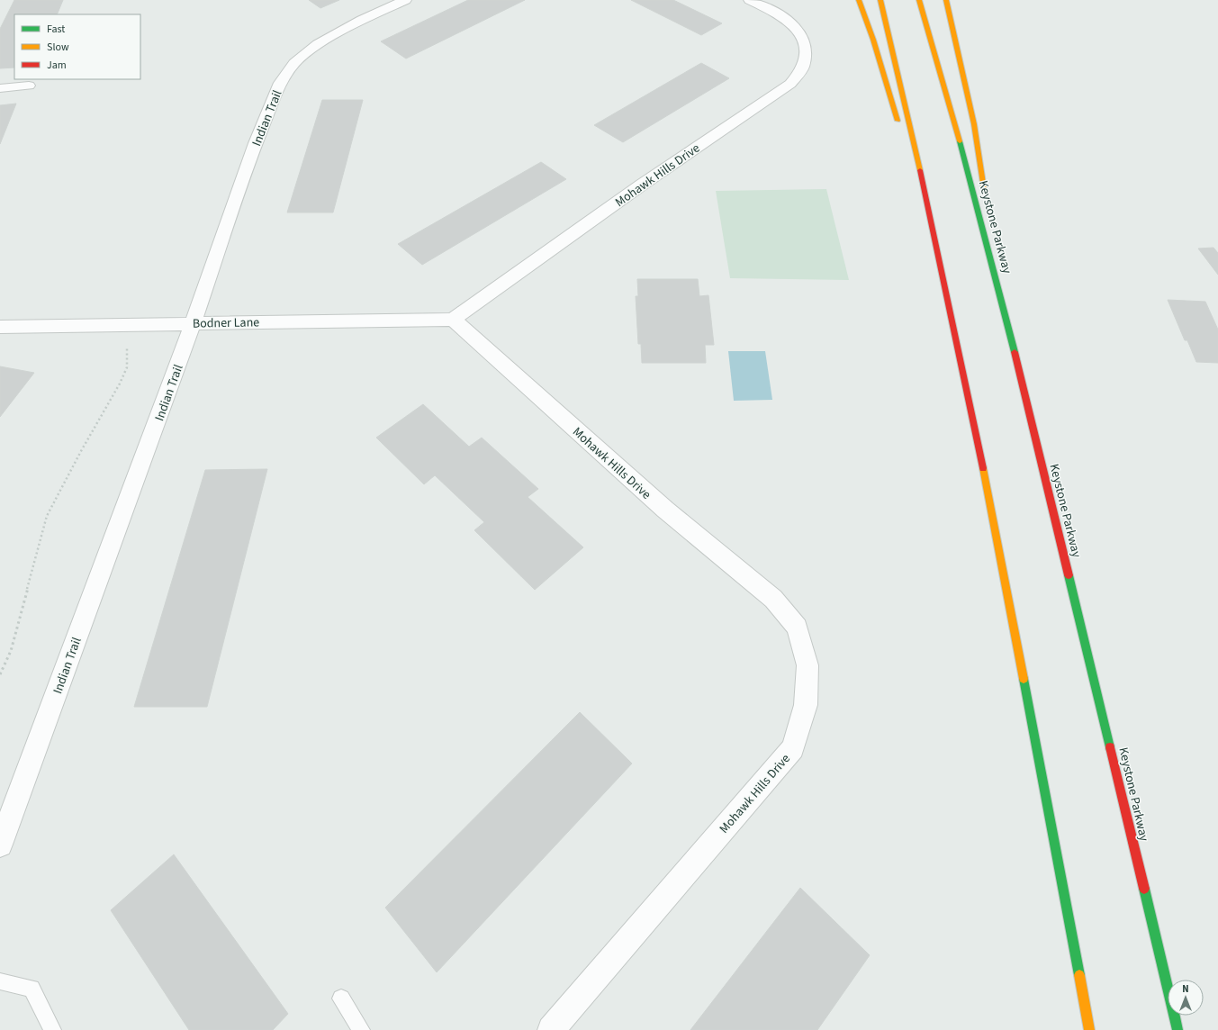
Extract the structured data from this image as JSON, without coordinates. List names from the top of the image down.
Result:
{
  "streets": {
    "highway": ["Keystone Parkway"],
    "street": ["Indian Trail", "Mohawk Hills Drive", "Bodner Lane"]
  },
  "crossings": [
    ["Indian Trail", "Bodner Lane"],
    ["Mohawk Hills Drive", "Bodner Lane"]
  ],
  "legend": ["Fast", "Slow", "Jam"],
  "north": "top"
}
